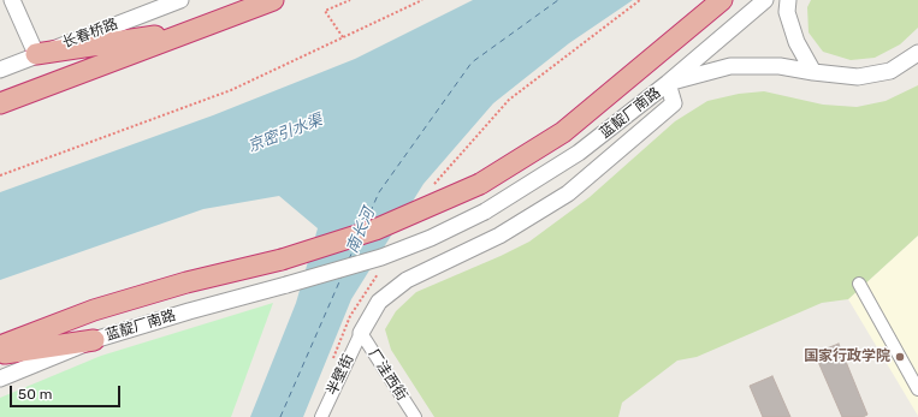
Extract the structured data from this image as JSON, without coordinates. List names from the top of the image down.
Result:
{
  "streets": {
    "highway": ["蓝靛厂南路"],
    "street": ["长春桥路", "半壁街", "厂洼西街"]
  },
  "crossings": [
    ["半壁街", "厂洼西街"]
  ],
  "water": ["京密引水渠", "南长河"],
  "places": ["国家行政学院"],
  "scale_bar": "50 m"
}
